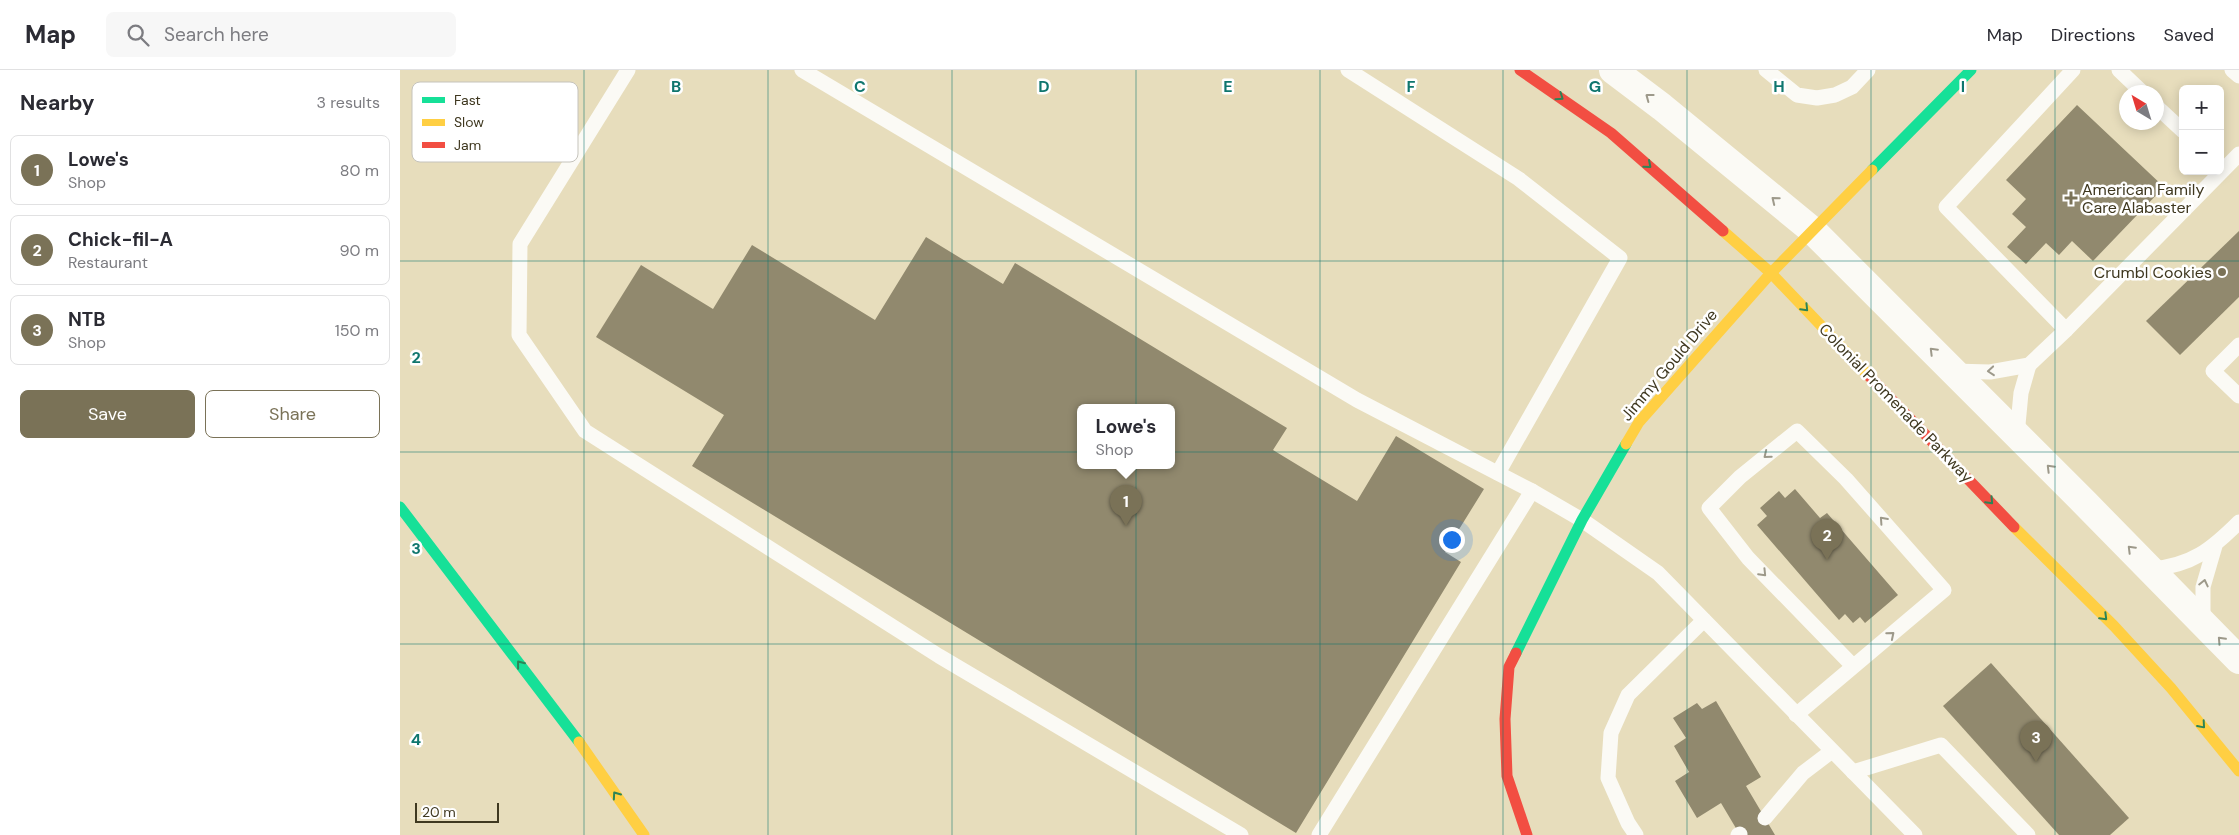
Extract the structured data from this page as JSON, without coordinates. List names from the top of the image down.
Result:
{
  "streets": {
    "main road": ["Jimmy Gould Drive", "Colonial Promenade Parkway"]
  },
  "crossings": [
    ["Jimmy Gould Drive", "Colonial Promenade Parkway"]
  ],
  "one_way": ["Colonial Promenade Parkway"],
  "places": {
    "health": ["American Family Care Alabaster"],
    "other": ["Crumbl Cookies"]
  },
  "legend": ["Fast", "Slow", "Jam"],
  "scale_bar": "20 m",
  "north": "top left",
  "page": {
    "header": "Map",
    "search": "Search here",
    "nav": ["Map", "Directions", "Saved"],
    "heading": ["Nearby", "3 results"],
    "map_buttons": ["+", "−"],
    "list": [
      {
        "mark": "1",
        "name": "Lowe's",
        "note": "Shop",
        "value": "80 m"
      },
      {
        "mark": "2",
        "name": "Chick-fil-A",
        "note": "Restaurant",
        "value": "90 m"
      },
      {
        "mark": "3",
        "name": "NTB",
        "note": "Shop",
        "value": "150 m"
      }
    ],
    "buttons": ["Save", "Share"],
    "popup": ["Lowe's", "Shop"],
    "pins": ["1", "2", "3"],
    "scale": "20 m"
  },
  "grid": {
    "columns": [
      "B",
      "C",
      "D",
      "E",
      "F",
      "G",
      "H",
      "I"
    ],
    "rows": ["2", "3", "4"]
  }
}
